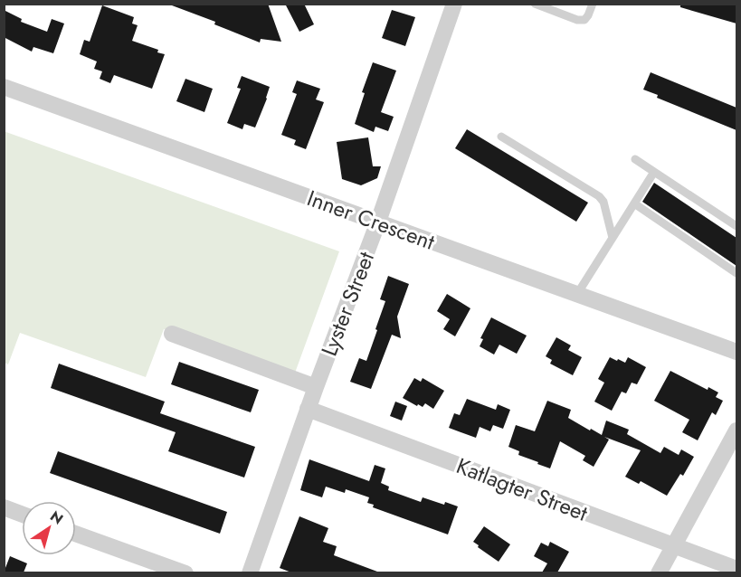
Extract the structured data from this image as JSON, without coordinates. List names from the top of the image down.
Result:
{
  "streets": {
    "street": ["Inner Crescent", "Lyster Street", "Katlagter Street"]
  },
  "crossings": [
    ["Inner Crescent", "Lyster Street"],
    ["Lyster Street", "Katlagter Street"]
  ],
  "north": "top right"
}
